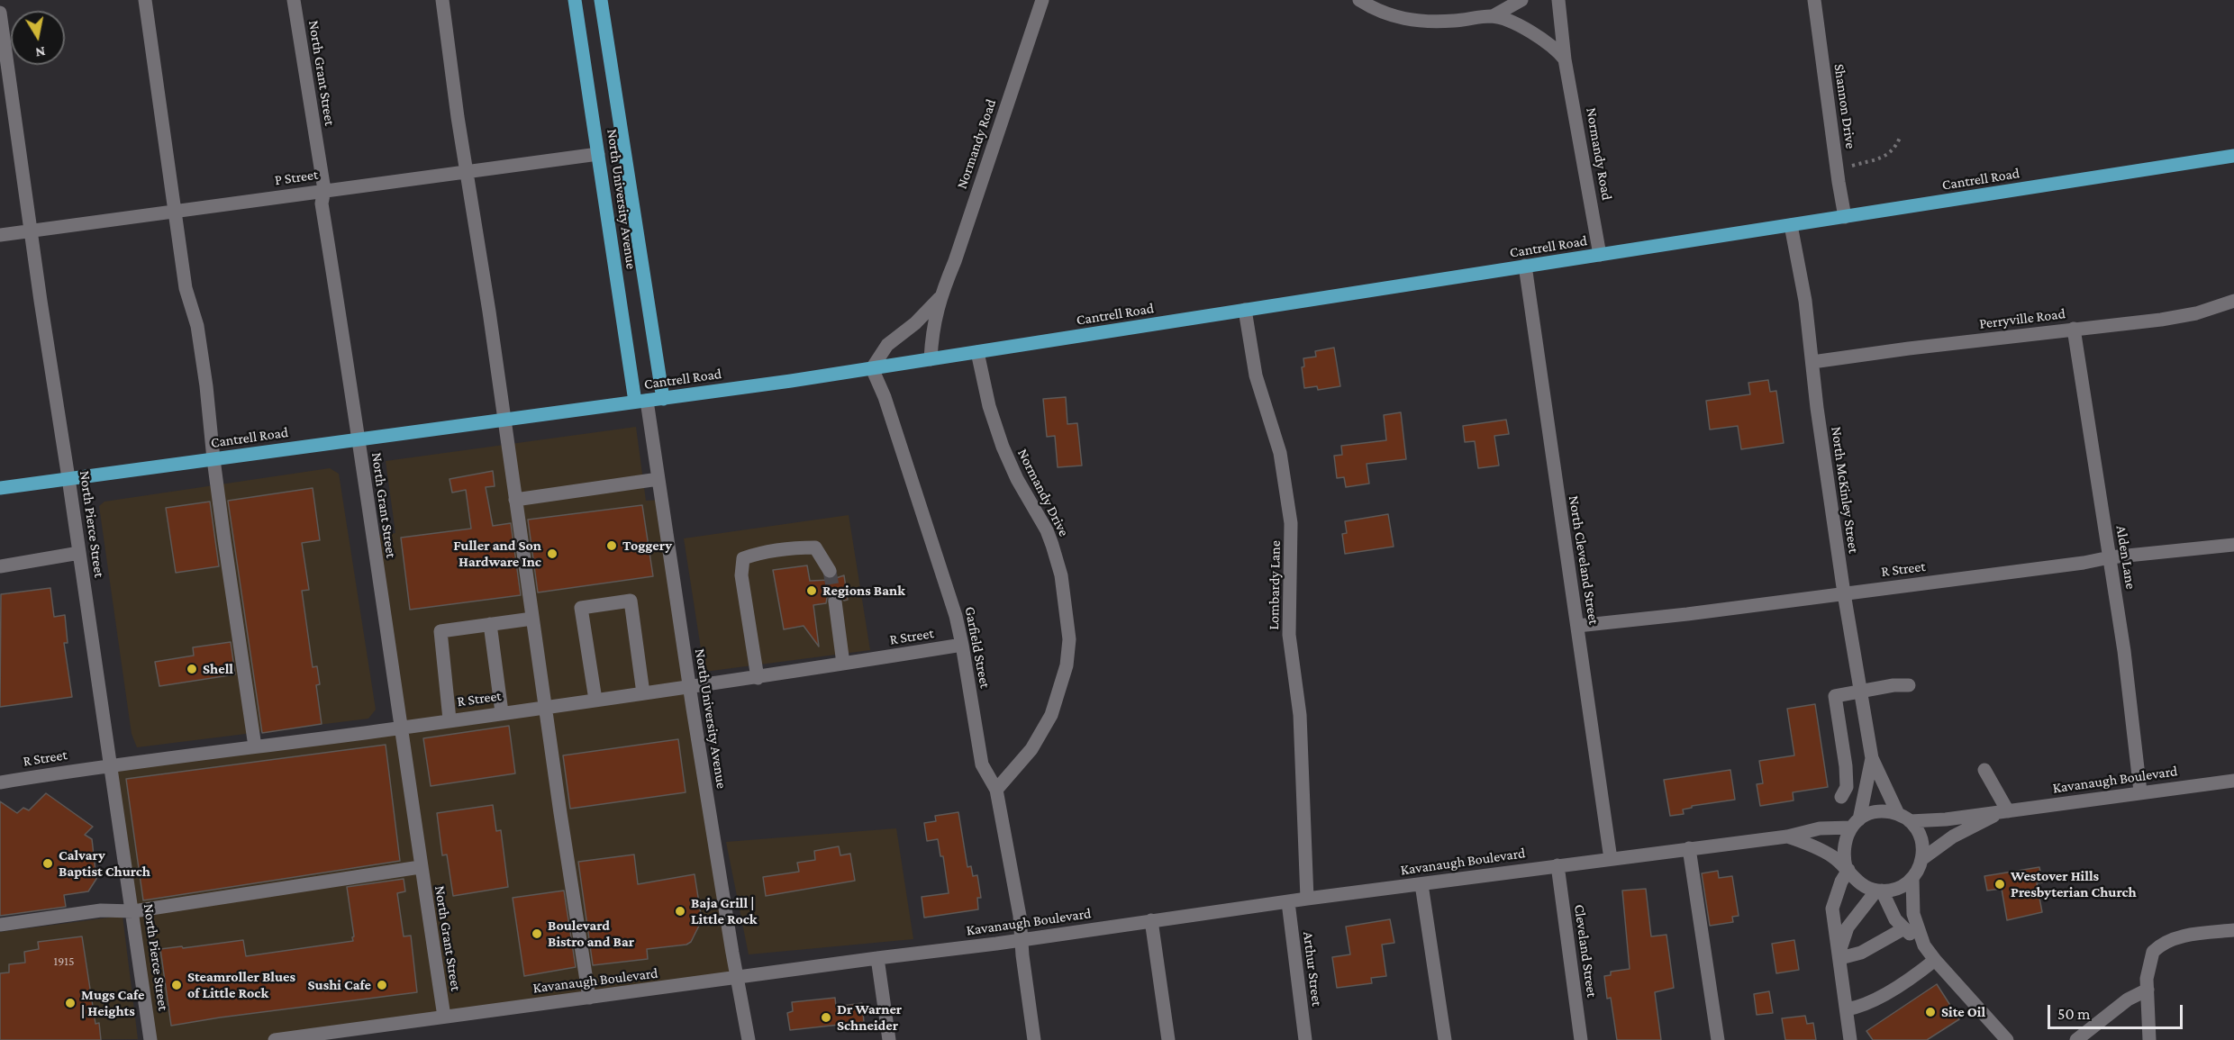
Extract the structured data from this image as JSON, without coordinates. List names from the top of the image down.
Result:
{
  "streets": {
    "main road": ["Cantrell Road", "North University Avenue"],
    "street": [
      "North Grant Street",
      "Shannon Drive",
      "Normandy Road",
      "P Street",
      "Perryville Road",
      "North McKinley Street",
      "Normandy Drive",
      "North Pierce Street",
      "Alden Lane",
      "North Cleveland Street",
      "R Street",
      "Lombardy Lane",
      "Garfield Street",
      "Kavanaugh Boulevard",
      "Cleveland Street",
      "Arthur Street"
    ]
  },
  "crossings": [
    ["North Grant Street", "P Street"],
    ["North Grant Street", "Cantrell Road"],
    ["North Grant Street", "R Street"],
    ["North Grant Street", "Kavanaugh Boulevard"],
    ["Shannon Drive", "Cantrell Road"],
    ["Normandy Road", "Cantrell Road"],
    ["Normandy Road", "Garfield Street"],
    ["P Street", "North University Avenue"],
    ["P Street", "North Pierce Street"],
    ["Cantrell Road", "North University Avenue"],
    ["Cantrell Road", "North McKinley Street"],
    ["Cantrell Road", "Normandy Drive"],
    ["Cantrell Road", "North Pierce Street"],
    ["Cantrell Road", "North Cleveland Street"],
    ["Cantrell Road", "Lombardy Lane"],
    ["Cantrell Road", "Garfield Street"],
    ["North University Avenue", "R Street"],
    ["North University Avenue", "Kavanaugh Boulevard"],
    ["Perryville Road", "North McKinley Street"],
    ["Perryville Road", "Alden Lane"],
    ["North McKinley Street", "R Street"],
    ["Normandy Drive", "Garfield Street"],
    ["North Pierce Street", "R Street"],
    ["Alden Lane", "R Street"],
    ["Alden Lane", "Kavanaugh Boulevard"],
    ["North Cleveland Street", "R Street"],
    ["North Cleveland Street", "Kavanaugh Boulevard"],
    ["R Street", "Garfield Street"],
    ["Lombardy Lane", "Kavanaugh Boulevard"],
    ["Garfield Street", "Kavanaugh Boulevard"],
    ["Kavanaugh Boulevard", "Cleveland Street"],
    ["Kavanaugh Boulevard", "Arthur Street"]
  ],
  "places": [
    "Toggery",
    "Fuller and Son Hardware Inc",
    "Regions Bank",
    "Shell",
    "Calvary Baptist Church",
    "Westover Hills Presbyterian Church",
    "Baja Grill | Little Rock",
    "Boulevard Bistro and Bar",
    "Steamroller Blues of Little Rock",
    "Sushi Cafe",
    "Mugs Cafe | Heights",
    "Site Oil",
    "Dr Warner Schneider"
  ],
  "house_numbers": ["1915"],
  "scale_bar": "50 m",
  "north": "bottom"
}
